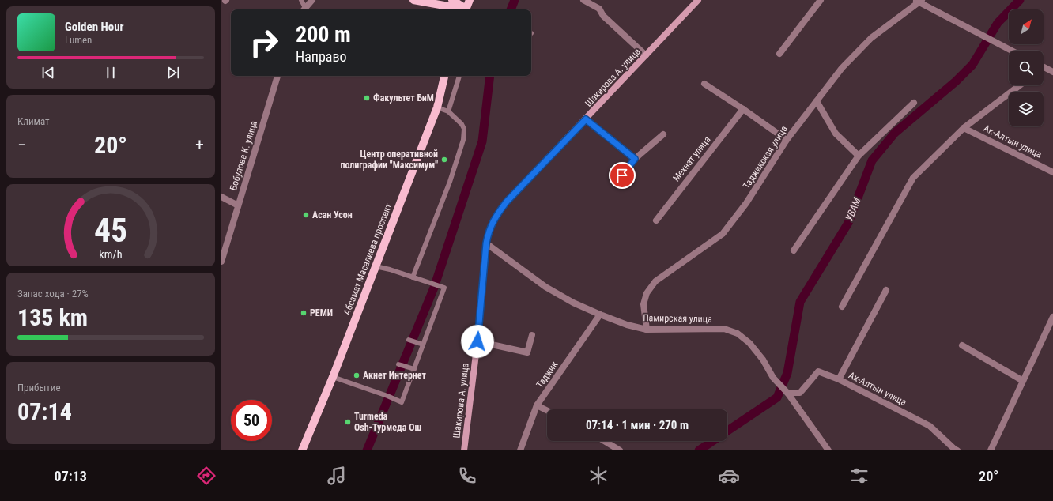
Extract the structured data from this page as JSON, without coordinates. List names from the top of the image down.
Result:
{
  "streets": {
    "main road": ["Шакирова А. улица", "Абсамат Масалиева проспект"],
    "street": [
      "Ак-Алтын улица",
      "Бобулова К. улица",
      "Таджикская улица",
      "Мехнат улица",
      "Памирская улица",
      "Таджик"
    ]
  },
  "crossings": [
    ["Шакирова А. улица", "Памирская улица"],
    ["Ак-Алтын улица", "Памирская улица"],
    ["Таджикская улица", "Памирская улица"],
    ["Памирская улица", "Таджик"]
  ],
  "water": ["УВАМ"],
  "places": [
    "Факультет БиМ",
    "Центр оперативной полиграфии \"Максимум\"",
    "Асан Усон",
    "РЕМИ",
    "Акнет Интернет",
    "Turmeda Osh-Турмеда Ош"
  ],
  "north": "top right",
  "page": {
    "turn": ["200 m", "Направо"],
    "song": ["Golden Hour", "Lumen"],
    "tile": [
      "Климат",
      ["Запас хода · 27%", "135 km"],
      ["Прибытие", "07:14"]
    ],
    "heat": ["−", "20°", "+"],
    "limit": "50",
    "trip": "07:14 · 1 мин · 270 m",
    "tabs": ["07:13", "20°"],
    "gauge": ["45", "km/h"]
  }
}
